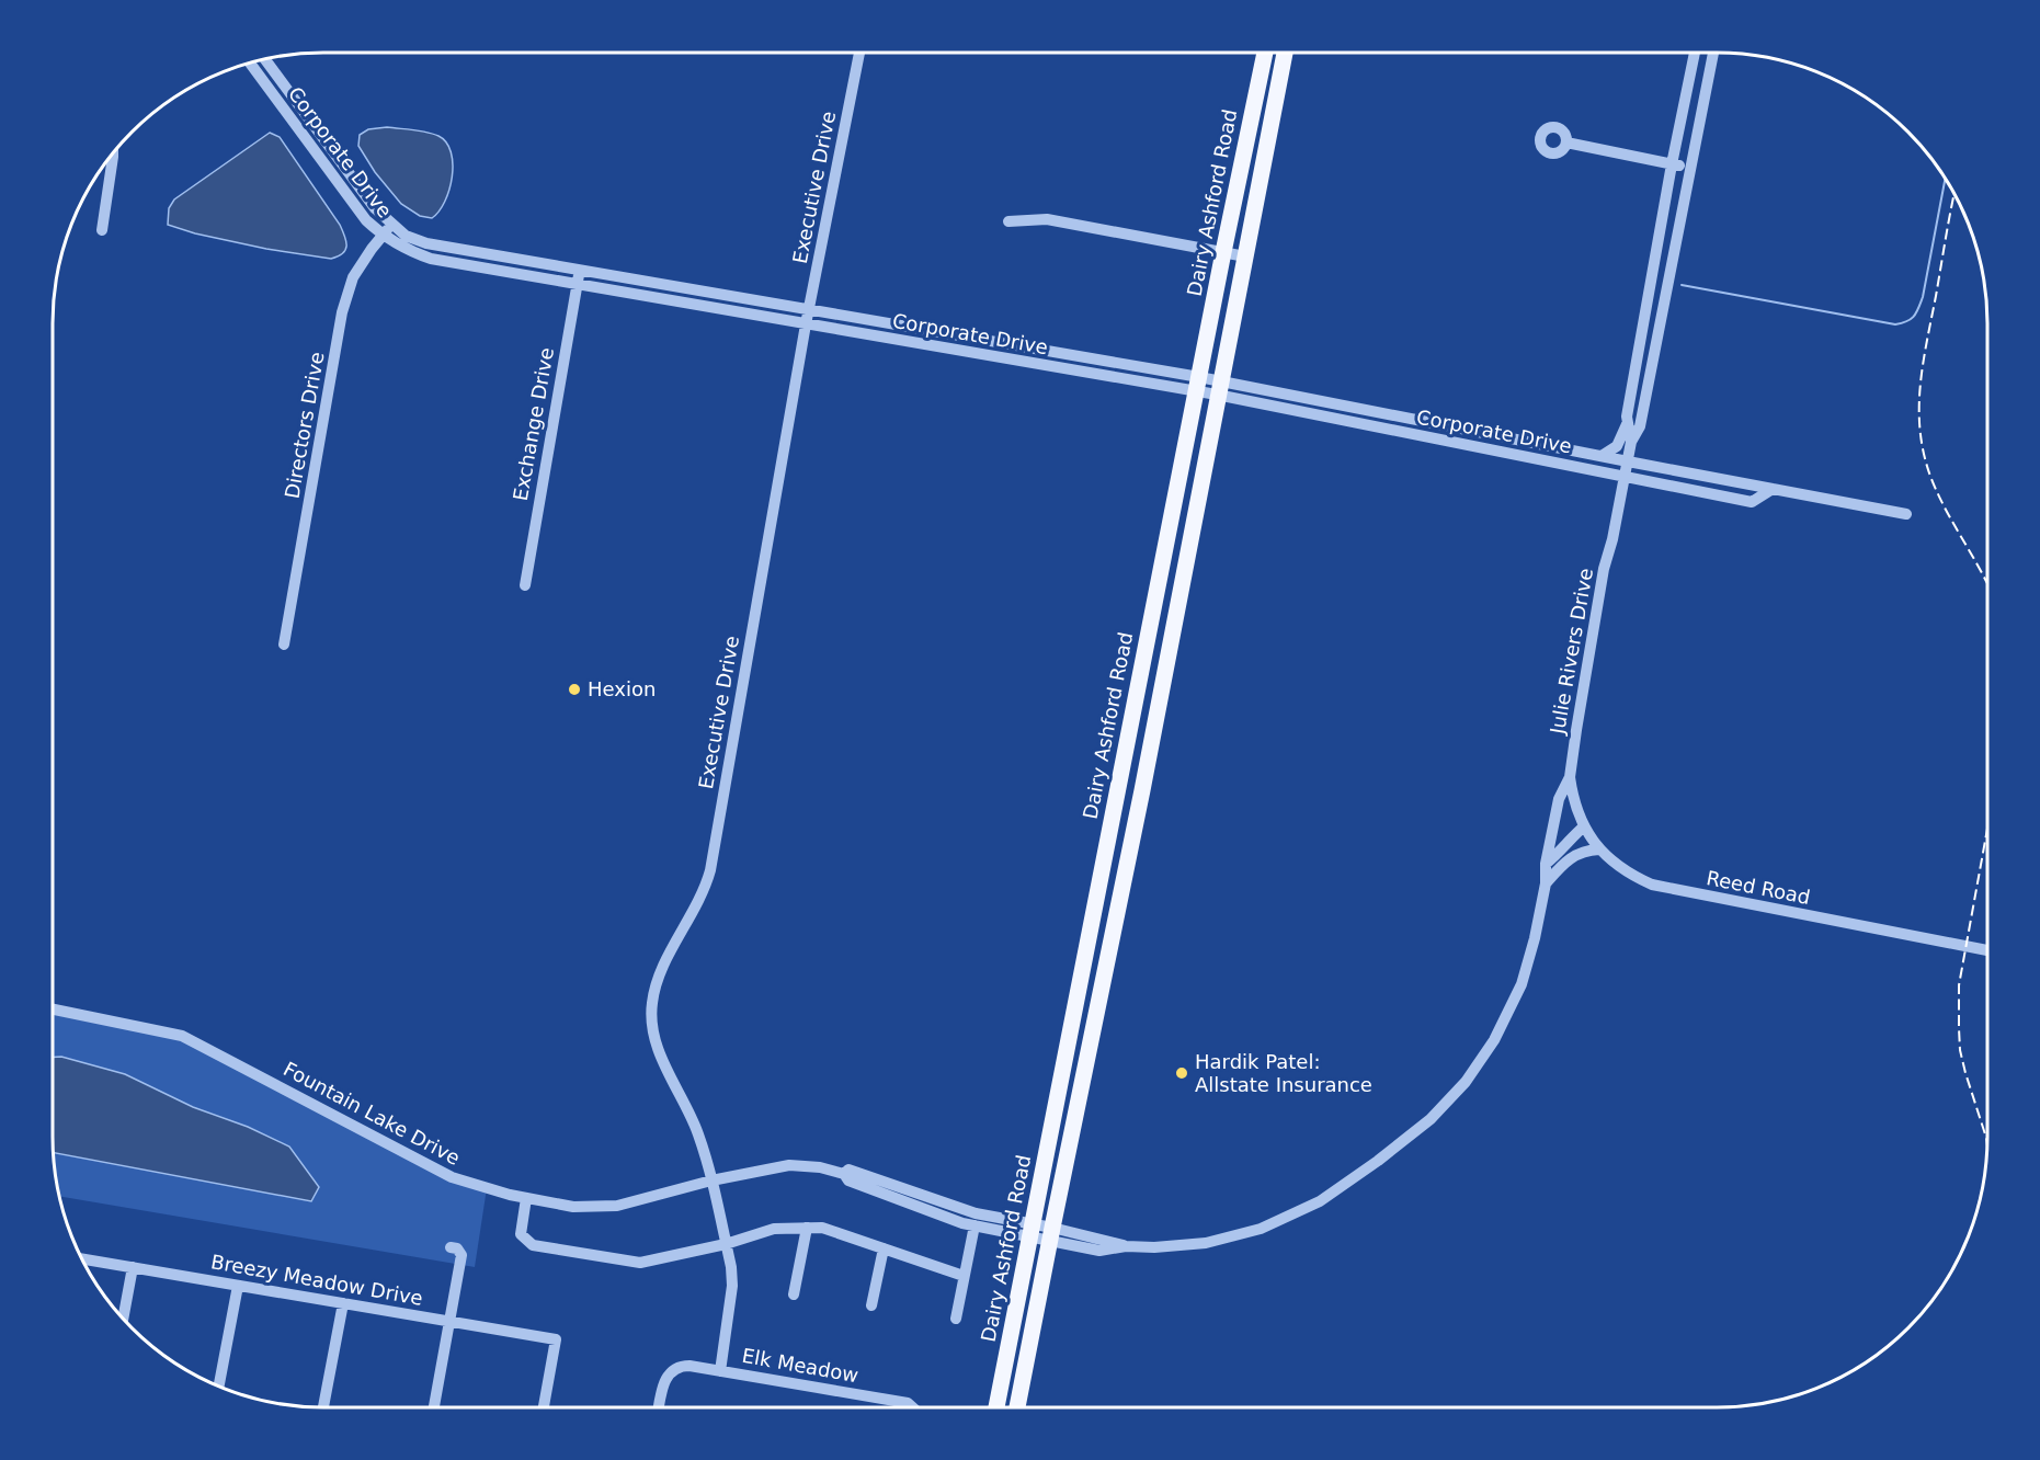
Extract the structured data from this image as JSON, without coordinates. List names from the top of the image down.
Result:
{
  "streets": {
    "main road": ["Dairy Ashford Road"],
    "street": [
      "Corporate Drive",
      "Executive Drive",
      "Exchange Drive",
      "Directors Drive",
      "Julie Rivers Drive",
      "Reed Road",
      "Fountain Lake Drive",
      "Breezy Meadow Drive",
      "Elk Meadow"
    ]
  },
  "crossings": [
    ["Corporate Drive", "Executive Drive"],
    ["Corporate Drive", "Dairy Ashford Road"],
    ["Corporate Drive", "Exchange Drive"],
    ["Corporate Drive", "Directors Drive"],
    ["Corporate Drive", "Julie Rivers Drive"],
    ["Executive Drive", "Fountain Lake Drive"],
    ["Executive Drive", "Elk Meadow"],
    ["Dairy Ashford Road", "Julie Rivers Drive"],
    ["Dairy Ashford Road", "Fountain Lake Drive"],
    ["Julie Rivers Drive", "Reed Road"],
    ["Julie Rivers Drive", "Fountain Lake Drive"]
  ],
  "places": ["Hexion", "Hardik Patel: Allstate Insurance"]
}
